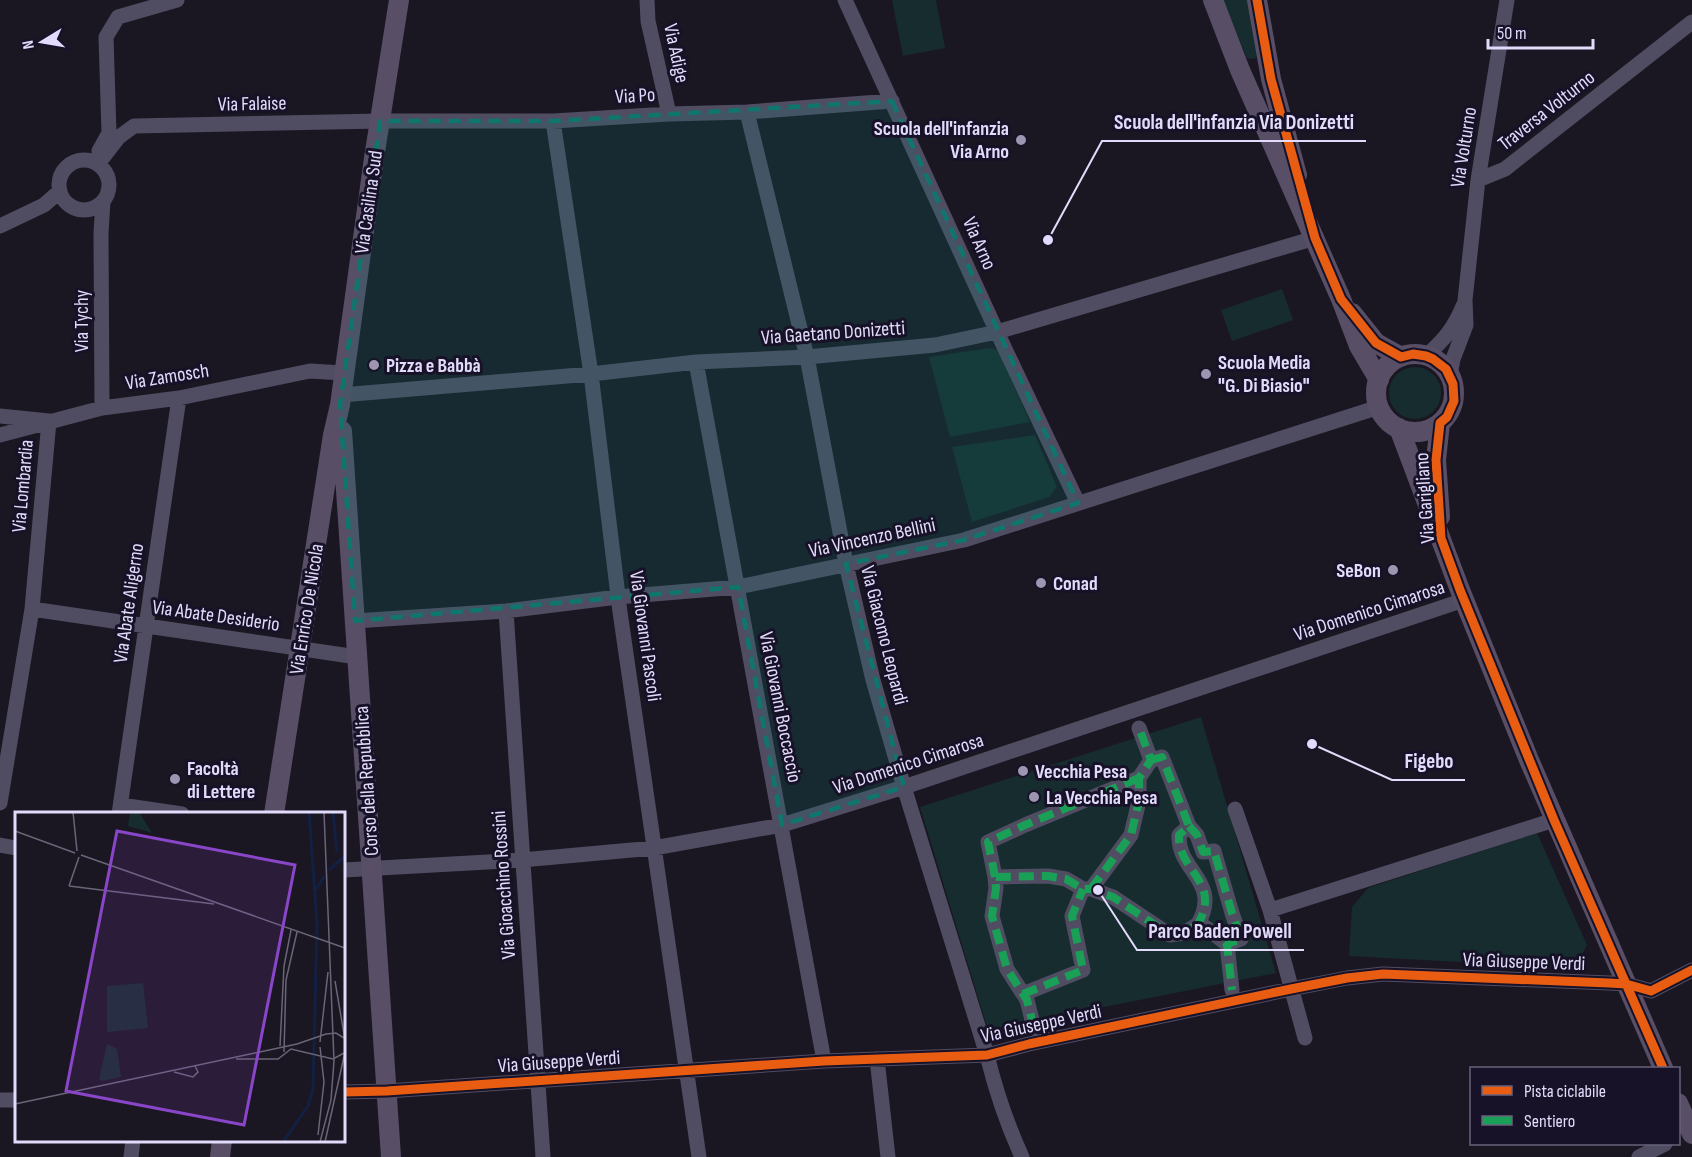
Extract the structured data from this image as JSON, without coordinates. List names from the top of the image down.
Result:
{
  "streets": {
    "main road": [
      "Via Casilina Sud",
      "Via Garigliano",
      "Via Enrico De Nicola",
      "Corso della Repubblica"
    ],
    "street": [
      "Via Adige",
      "Via Po",
      "Via Falaise",
      "Traversa Volturno",
      "Via Volturno",
      "Via Arno",
      "Via Tychy",
      "Via Gaetano Donizetti",
      "Via Zamosch",
      "Via Lombardia",
      "Via Vincenzo Bellini",
      "Via Abate Aligerno",
      "Via Domenico Cimarosa",
      "Via Abate Desiderio",
      "Via Giacomo Leopardi",
      "Via Giovanni Pascoli",
      "Via Giovanni Boccaccio",
      "Via Gioacchino Rossini",
      "Via Giuseppe Verdi"
    ]
  },
  "crossings": [
    ["Via Adige", "Via Po"],
    ["Via Po", "Via Falaise"],
    ["Via Po", "Via Casilina Sud"],
    ["Via Po", "Via Arno"],
    ["Via Po", "Via Giacomo Leopardi"],
    ["Via Po", "Via Giovanni Pascoli"],
    ["Via Falaise", "Via Casilina Sud"],
    ["Via Falaise", "Via Tychy"],
    ["Traversa Volturno", "Via Volturno"],
    ["Via Volturno", "Via Garigliano"],
    ["Via Volturno", "Via Vincenzo Bellini"],
    ["Via Casilina Sud", "Via Gaetano Donizetti"],
    ["Via Casilina Sud", "Via Zamosch"],
    ["Via Casilina Sud", "Via Enrico De Nicola"],
    ["Via Casilina Sud", "Corso della Repubblica"],
    ["Via Arno", "Via Gaetano Donizetti"],
    ["Via Arno", "Via Vincenzo Bellini"],
    ["Via Tychy", "Via Zamosch"],
    ["Via Gaetano Donizetti", "Via Enrico De Nicola"],
    ["Via Gaetano Donizetti", "Via Giacomo Leopardi"],
    ["Via Gaetano Donizetti", "Via Giovanni Pascoli"],
    ["Via Gaetano Donizetti", "Via Giovanni Boccaccio"],
    ["Via Gaetano Donizetti", "Corso della Repubblica"],
    ["Via Zamosch", "Via Lombardia"],
    ["Via Zamosch", "Via Abate Aligerno"],
    ["Via Lombardia", "Via Abate Desiderio"],
    ["Via Garigliano", "Via Vincenzo Bellini"],
    ["Via Garigliano", "Via Domenico Cimarosa"],
    ["Via Garigliano", "Via Giuseppe Verdi"],
    ["Via Vincenzo Bellini", "Via Giacomo Leopardi"],
    ["Via Vincenzo Bellini", "Via Giovanni Pascoli"],
    ["Via Vincenzo Bellini", "Via Giovanni Boccaccio"],
    ["Via Vincenzo Bellini", "Corso della Repubblica"],
    ["Via Vincenzo Bellini", "Via Gioacchino Rossini"],
    ["Via Abate Aligerno", "Via Abate Desiderio"],
    ["Via Enrico De Nicola", "Via Abate Desiderio"],
    ["Via Enrico De Nicola", "Corso della Repubblica"],
    ["Via Domenico Cimarosa", "Via Giacomo Leopardi"],
    ["Via Domenico Cimarosa", "Via Giovanni Pascoli"],
    ["Via Domenico Cimarosa", "Via Giovanni Boccaccio"],
    ["Via Domenico Cimarosa", "Corso della Repubblica"],
    ["Via Domenico Cimarosa", "Via Gioacchino Rossini"],
    ["Via Abate Desiderio", "Corso della Repubblica"],
    ["Via Giacomo Leopardi", "Via Giuseppe Verdi"],
    ["Via Giovanni Pascoli", "Via Giuseppe Verdi"],
    ["Via Giovanni Boccaccio", "Via Giuseppe Verdi"],
    ["Corso della Repubblica", "Via Giuseppe Verdi"],
    ["Via Gioacchino Rossini", "Via Giuseppe Verdi"]
  ],
  "places": [
    "Scuola dell'infanzia Via Arno",
    "Scuola dell'infanzia Via Donizetti",
    "Pizza e Babbà",
    "Scuola Media \"G. Di Biasio\"",
    "SeBon",
    "Conad",
    "Figebo",
    "Vecchia Pesa",
    "Facoltà di Lettere",
    "La Vecchia Pesa",
    "Parco Baden Powell"
  ],
  "legend": ["Pista ciclabile", "Sentiero"],
  "scale_bar": "50 m",
  "north": "left"
}
